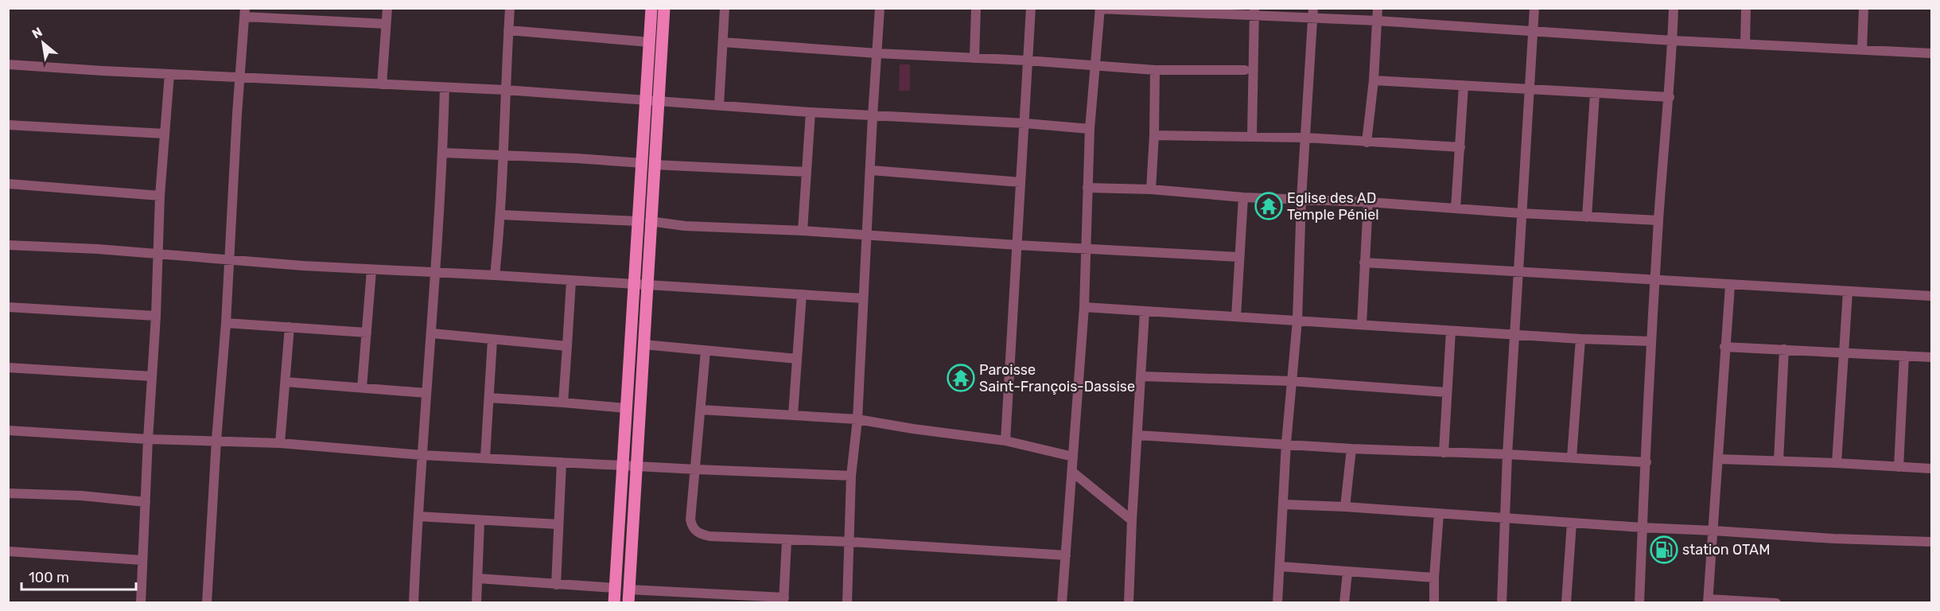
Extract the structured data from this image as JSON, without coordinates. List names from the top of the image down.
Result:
{
  "places": {
    "temple": ["Eglise des AD Temple Péniel", "Paroisse Saint-François-Dassise"],
    "fuel station": ["station OTAM"]
  },
  "scale_bar": "100 m",
  "north": "top left"
}
